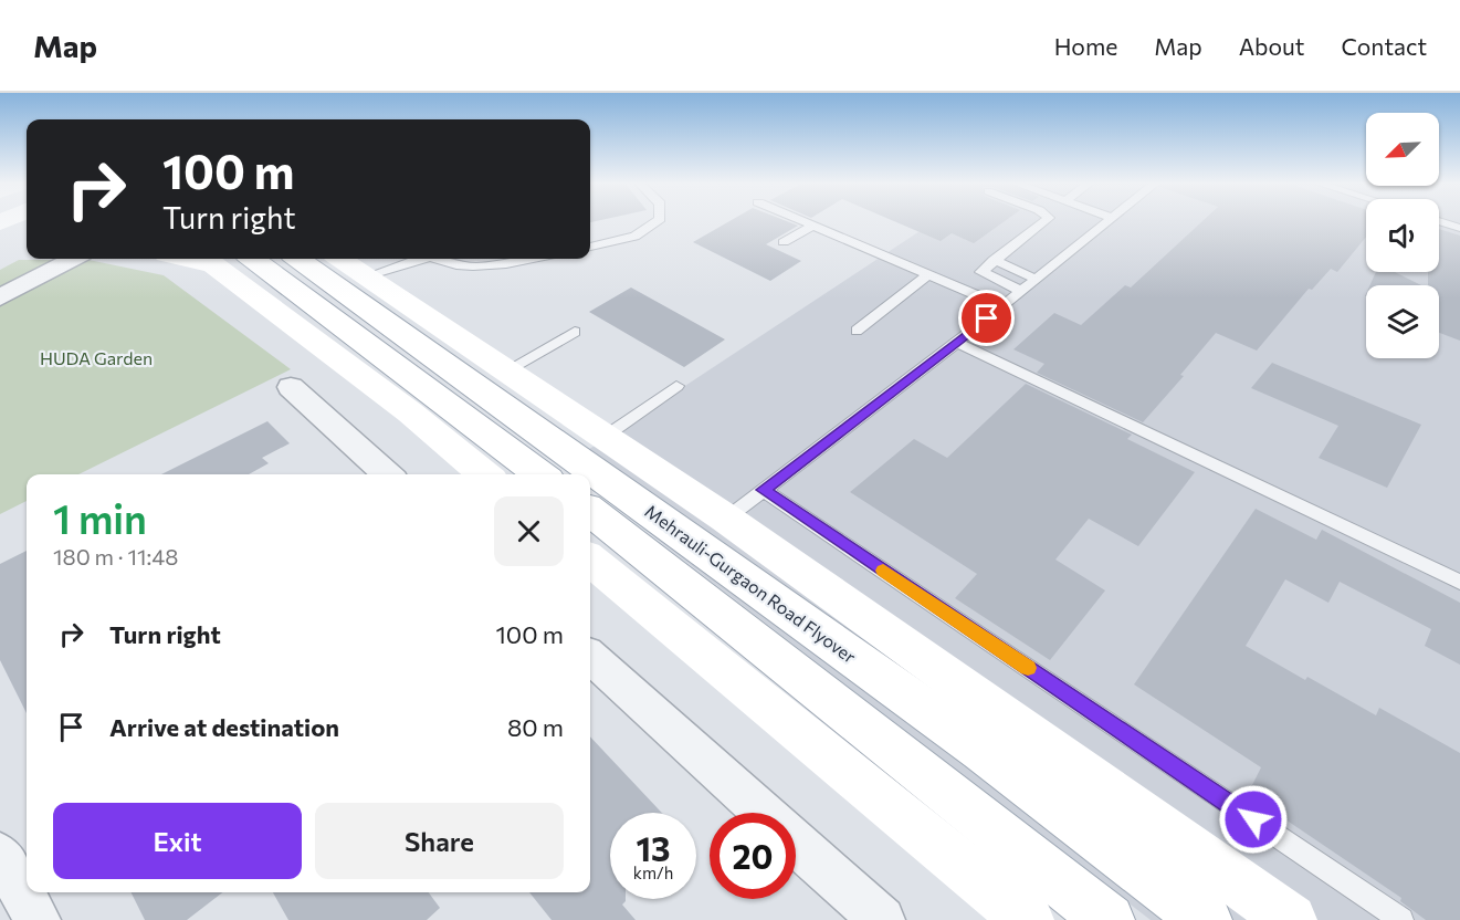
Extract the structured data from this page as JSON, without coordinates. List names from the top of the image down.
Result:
{
  "streets": {
    "main road": ["Mehrauli-Gurgaon Road Flyover"]
  },
  "parks": ["HUDA Garden"],
  "north": "bottom left",
  "page": {
    "header": "Map",
    "nav": [
      "Home",
      "Map",
      "About",
      "Contact"
    ],
    "turn": ["100 m", "Turn right"],
    "heading": ["1 min", "180 m · 11:48"],
    "list": [
      {
        "name": "Turn right",
        "value": "100 m"
      },
      {
        "name": "Arrive at destination",
        "value": "80 m"
      }
    ],
    "buttons": ["Exit", "Share"],
    "speed": "13 km/h",
    "limit": "20"
  }
}
